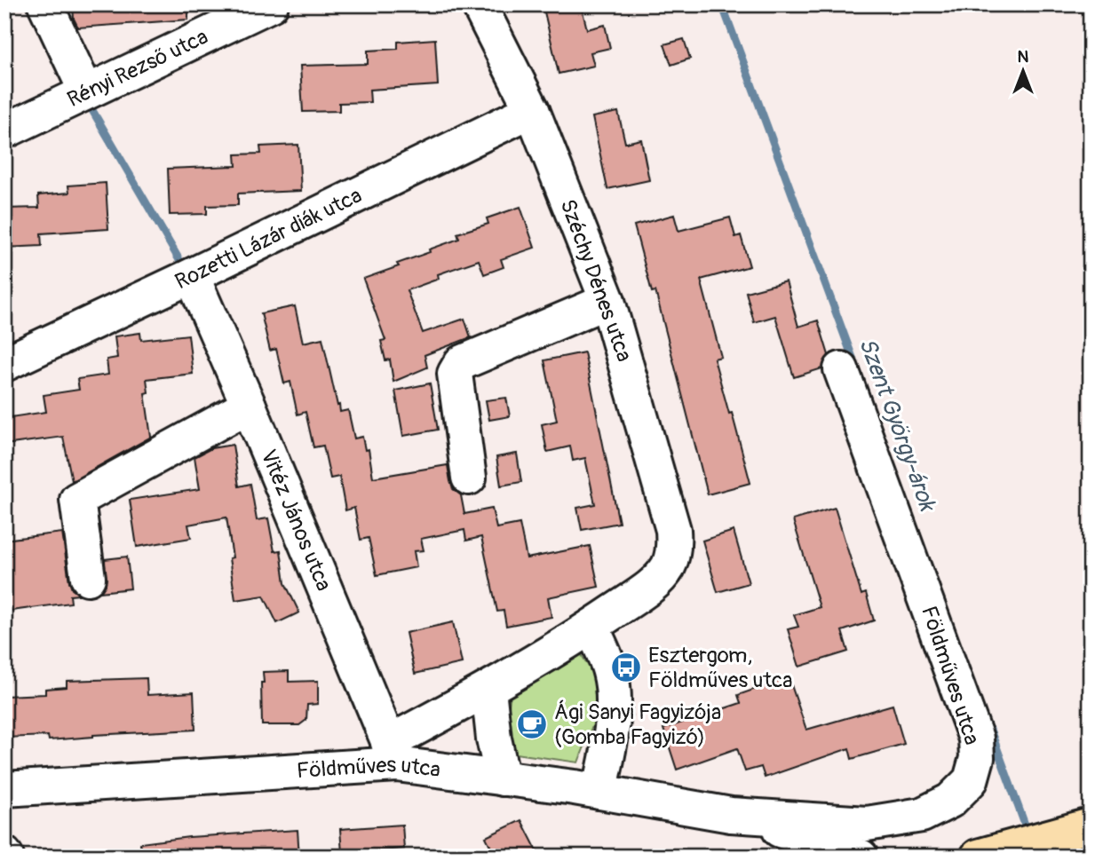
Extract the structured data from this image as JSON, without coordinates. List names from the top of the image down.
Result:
{
  "streets": {
    "street": [
      "Rényi Rezső utca",
      "Rozetti Lázár diák utca",
      "Széchy Dénes utca",
      "Vitéz János utca",
      "Földműves utca"
    ]
  },
  "crossings": [
    ["Rozetti Lázár diák utca", "Széchy Dénes utca"],
    ["Rozetti Lázár diák utca", "Vitéz János utca"],
    ["Széchy Dénes utca", "Földműves utca"],
    ["Vitéz János utca", "Földműves utca"]
  ],
  "water": ["Szent György-árok"],
  "places": {
    "bus stop": ["Esztergom, Földműves utca"],
    "cafe": ["Ági Sanyi Fagyizója (Gomba Fagyizó)"]
  },
  "north": "top"
}
